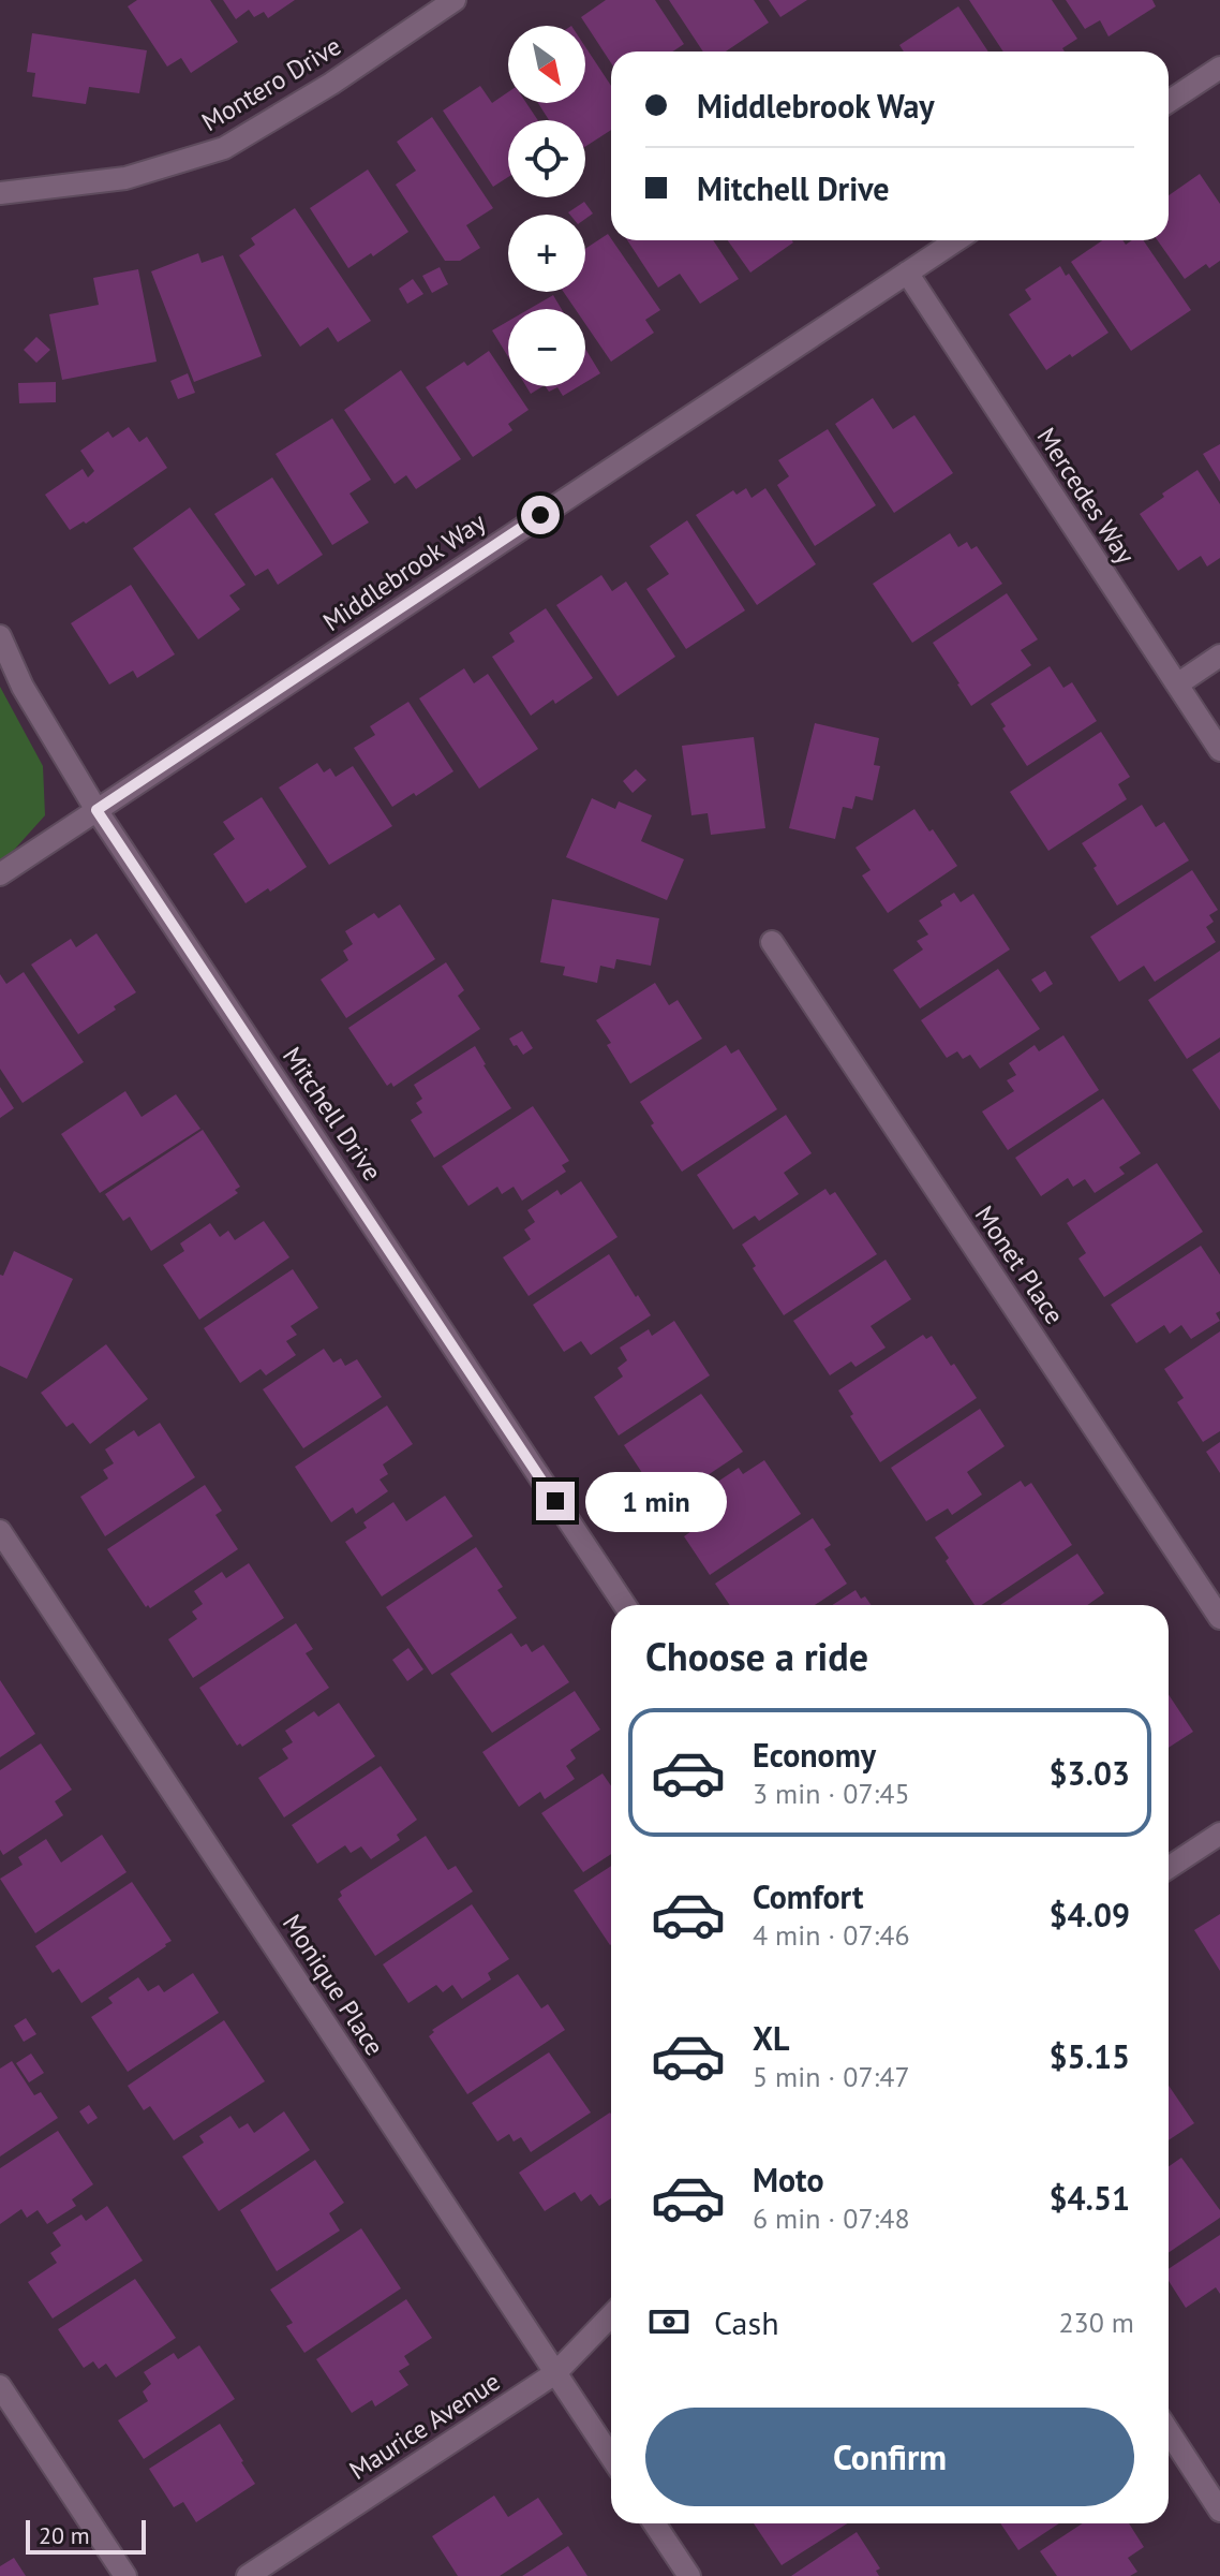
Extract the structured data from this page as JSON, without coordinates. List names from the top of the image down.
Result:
{
  "streets": {
    "street": [
      "Montero Drive",
      "Mercedes Way",
      "Middlebrook Way",
      "Mitchell Drive",
      "Monet Place",
      "Monique Place",
      "Maurice Avenue"
    ]
  },
  "crossings": [
    ["Mercedes Way", "Middlebrook Way"],
    ["Middlebrook Way", "Mitchell Drive"],
    ["Monique Place", "Maurice Avenue"]
  ],
  "scale_bar": "20 m",
  "north": "bottom right",
  "page": {
    "map_buttons": ["+", "−"],
    "banner": ["Middlebrook Way", "Mitchell Drive"],
    "bubble": "1 min",
    "heading": "Choose a ride",
    "list": [
      {
        "name": "Economy",
        "note": "3 min · 07:45",
        "value": "$3.03"
      },
      {
        "name": "Comfort",
        "note": "4 min · 07:46",
        "value": "$4.09"
      },
      {
        "name": "XL",
        "note": "5 min · 07:47",
        "value": "$5.15"
      },
      {
        "name": "Moto",
        "note": "6 min · 07:48",
        "value": "$4.51"
      }
    ],
    "pay": ["Cash", "230 m"],
    "buttons": "Confirm",
    "scale": "20 m"
  }
}
